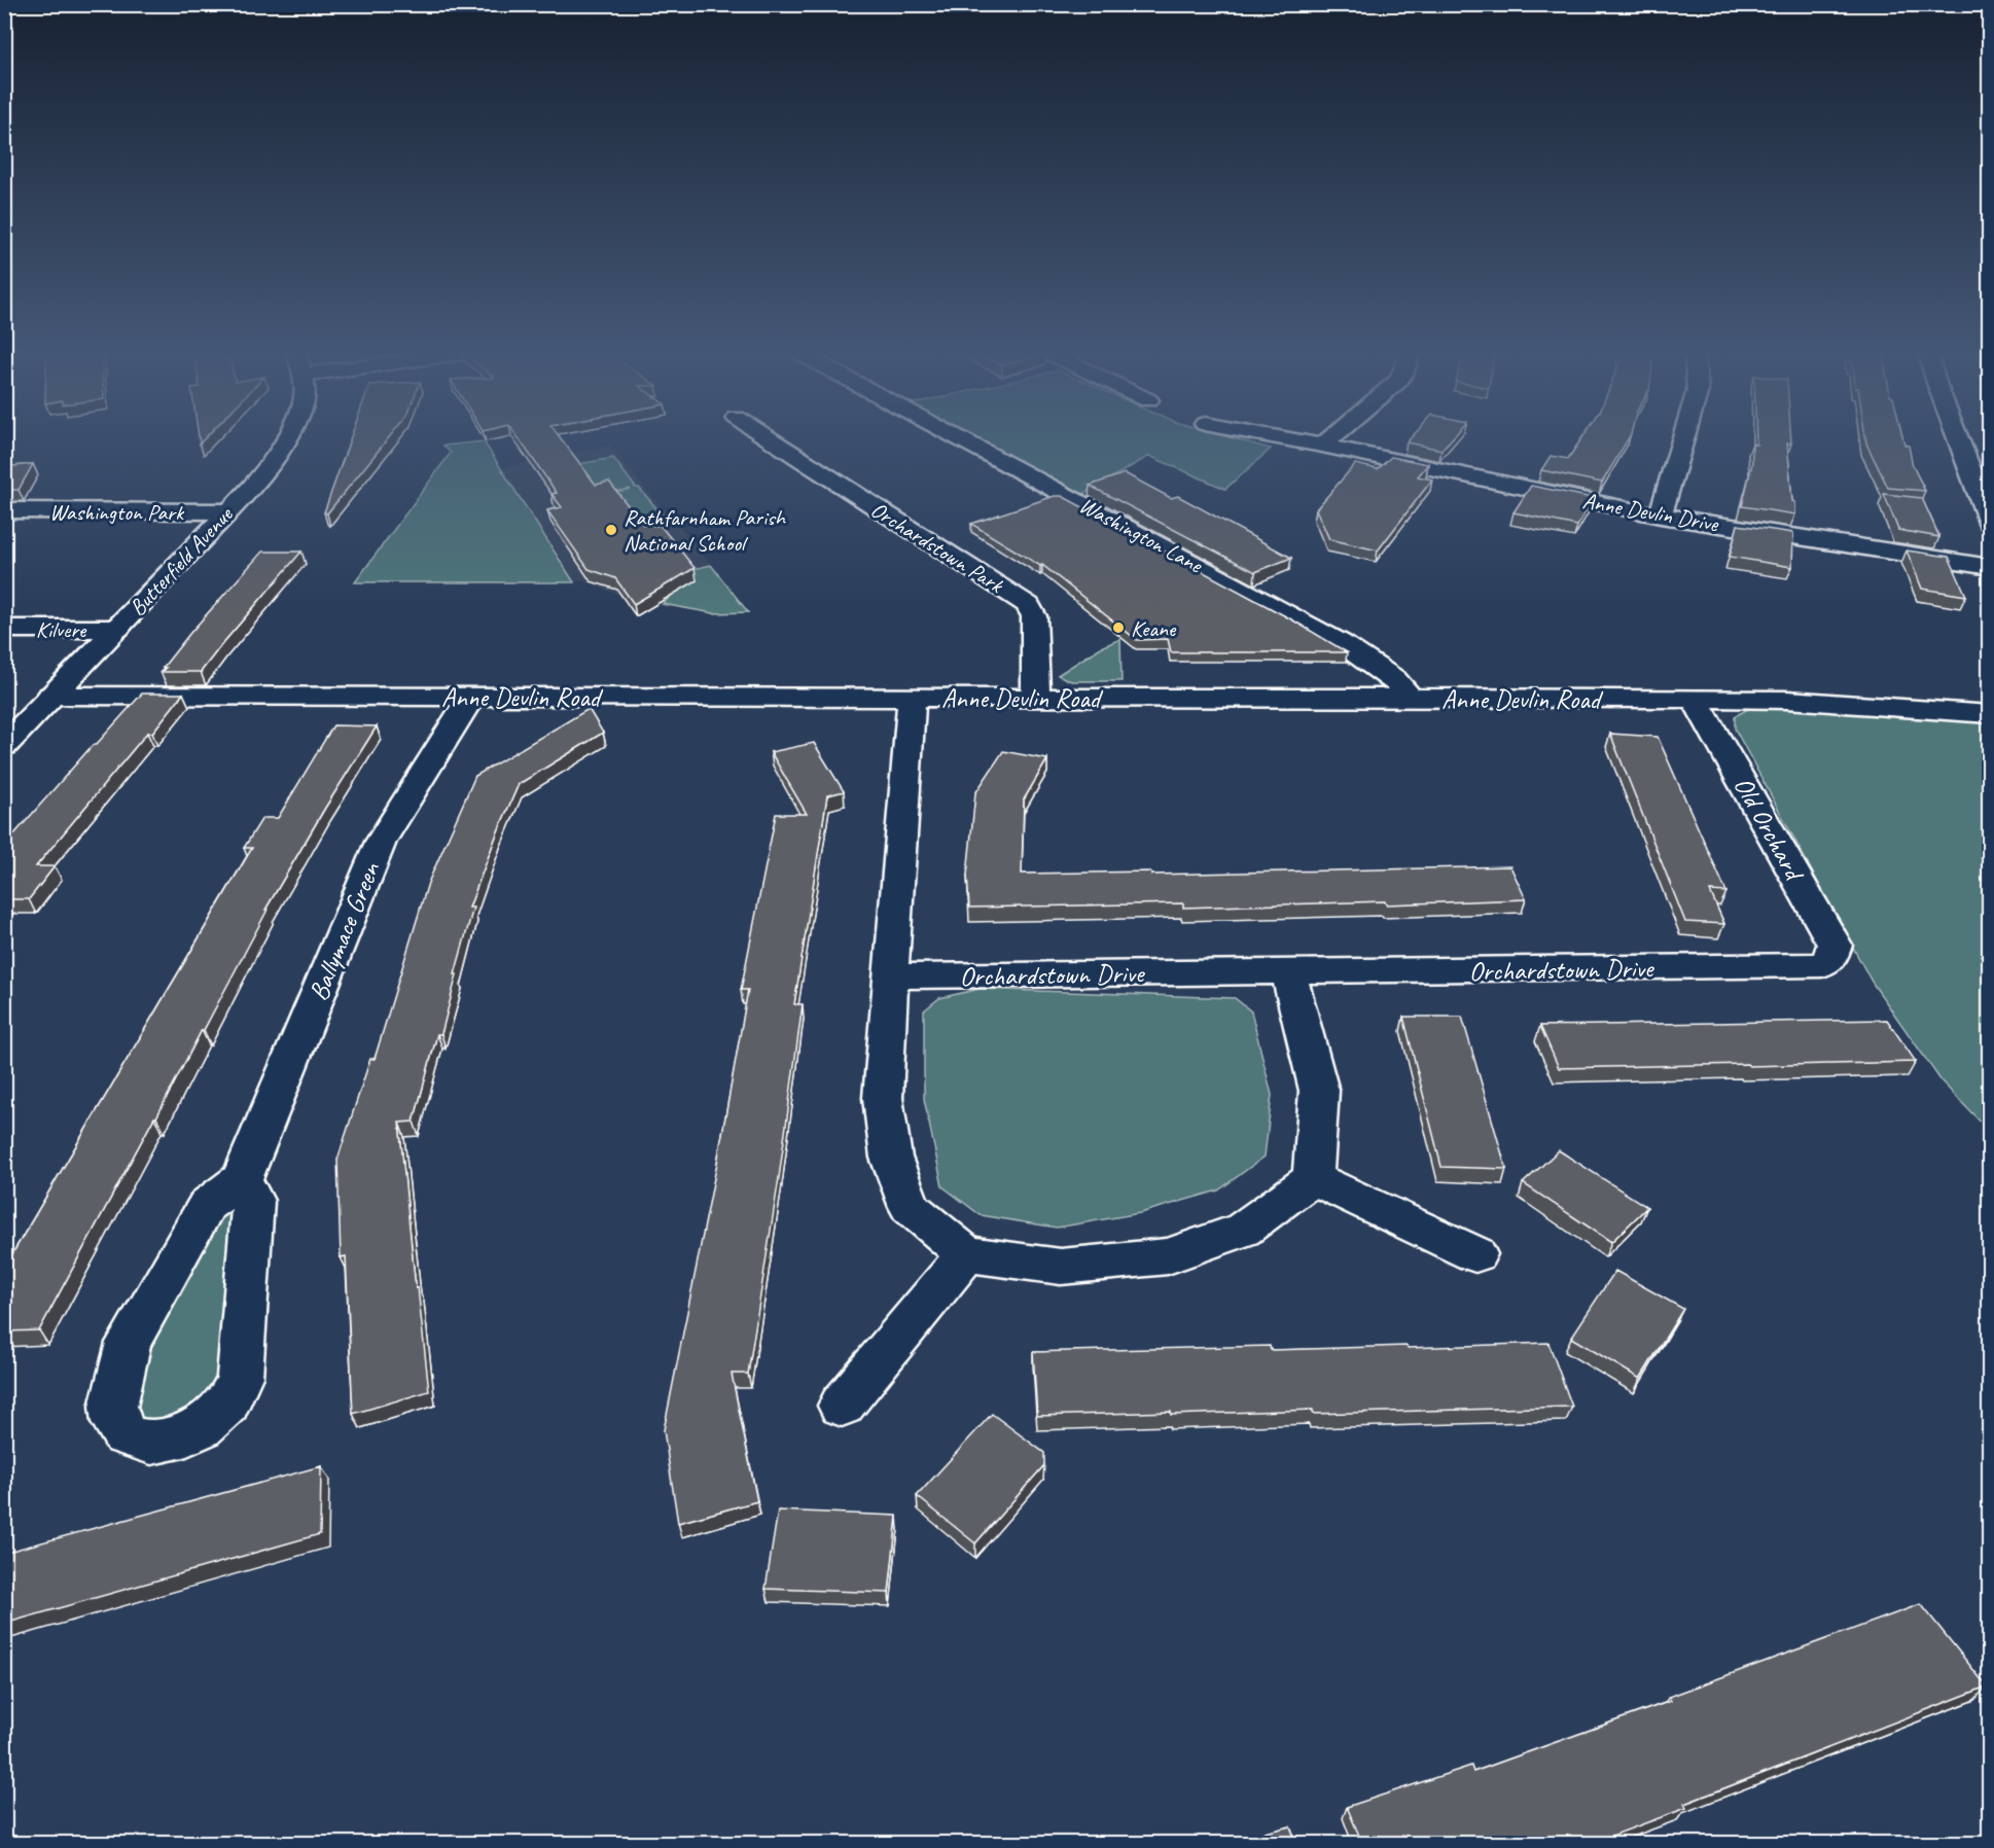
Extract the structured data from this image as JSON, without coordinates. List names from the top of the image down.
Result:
{
  "streets": {
    "street": [
      "Washington Park",
      "Anne Devlin Drive",
      "Washington Lane",
      "Orchardstown Park",
      "Butterfield Avenue",
      "Kilvere",
      "Anne Devlin Road",
      "Old Orchard",
      "Ballymace Green",
      "Orchardstown Drive"
    ]
  },
  "crossings": [
    ["Washington Park", "Butterfield Avenue"],
    ["Washington Lane", "Anne Devlin Road"],
    ["Orchardstown Park", "Anne Devlin Road"],
    ["Butterfield Avenue", "Kilvere"],
    ["Butterfield Avenue", "Anne Devlin Road"],
    ["Anne Devlin Road", "Old Orchard"],
    ["Anne Devlin Road", "Ballymace Green"],
    ["Old Orchard", "Orchardstown Drive"]
  ],
  "places": ["Rathfarnham Parish National School", "Keane"]
}
